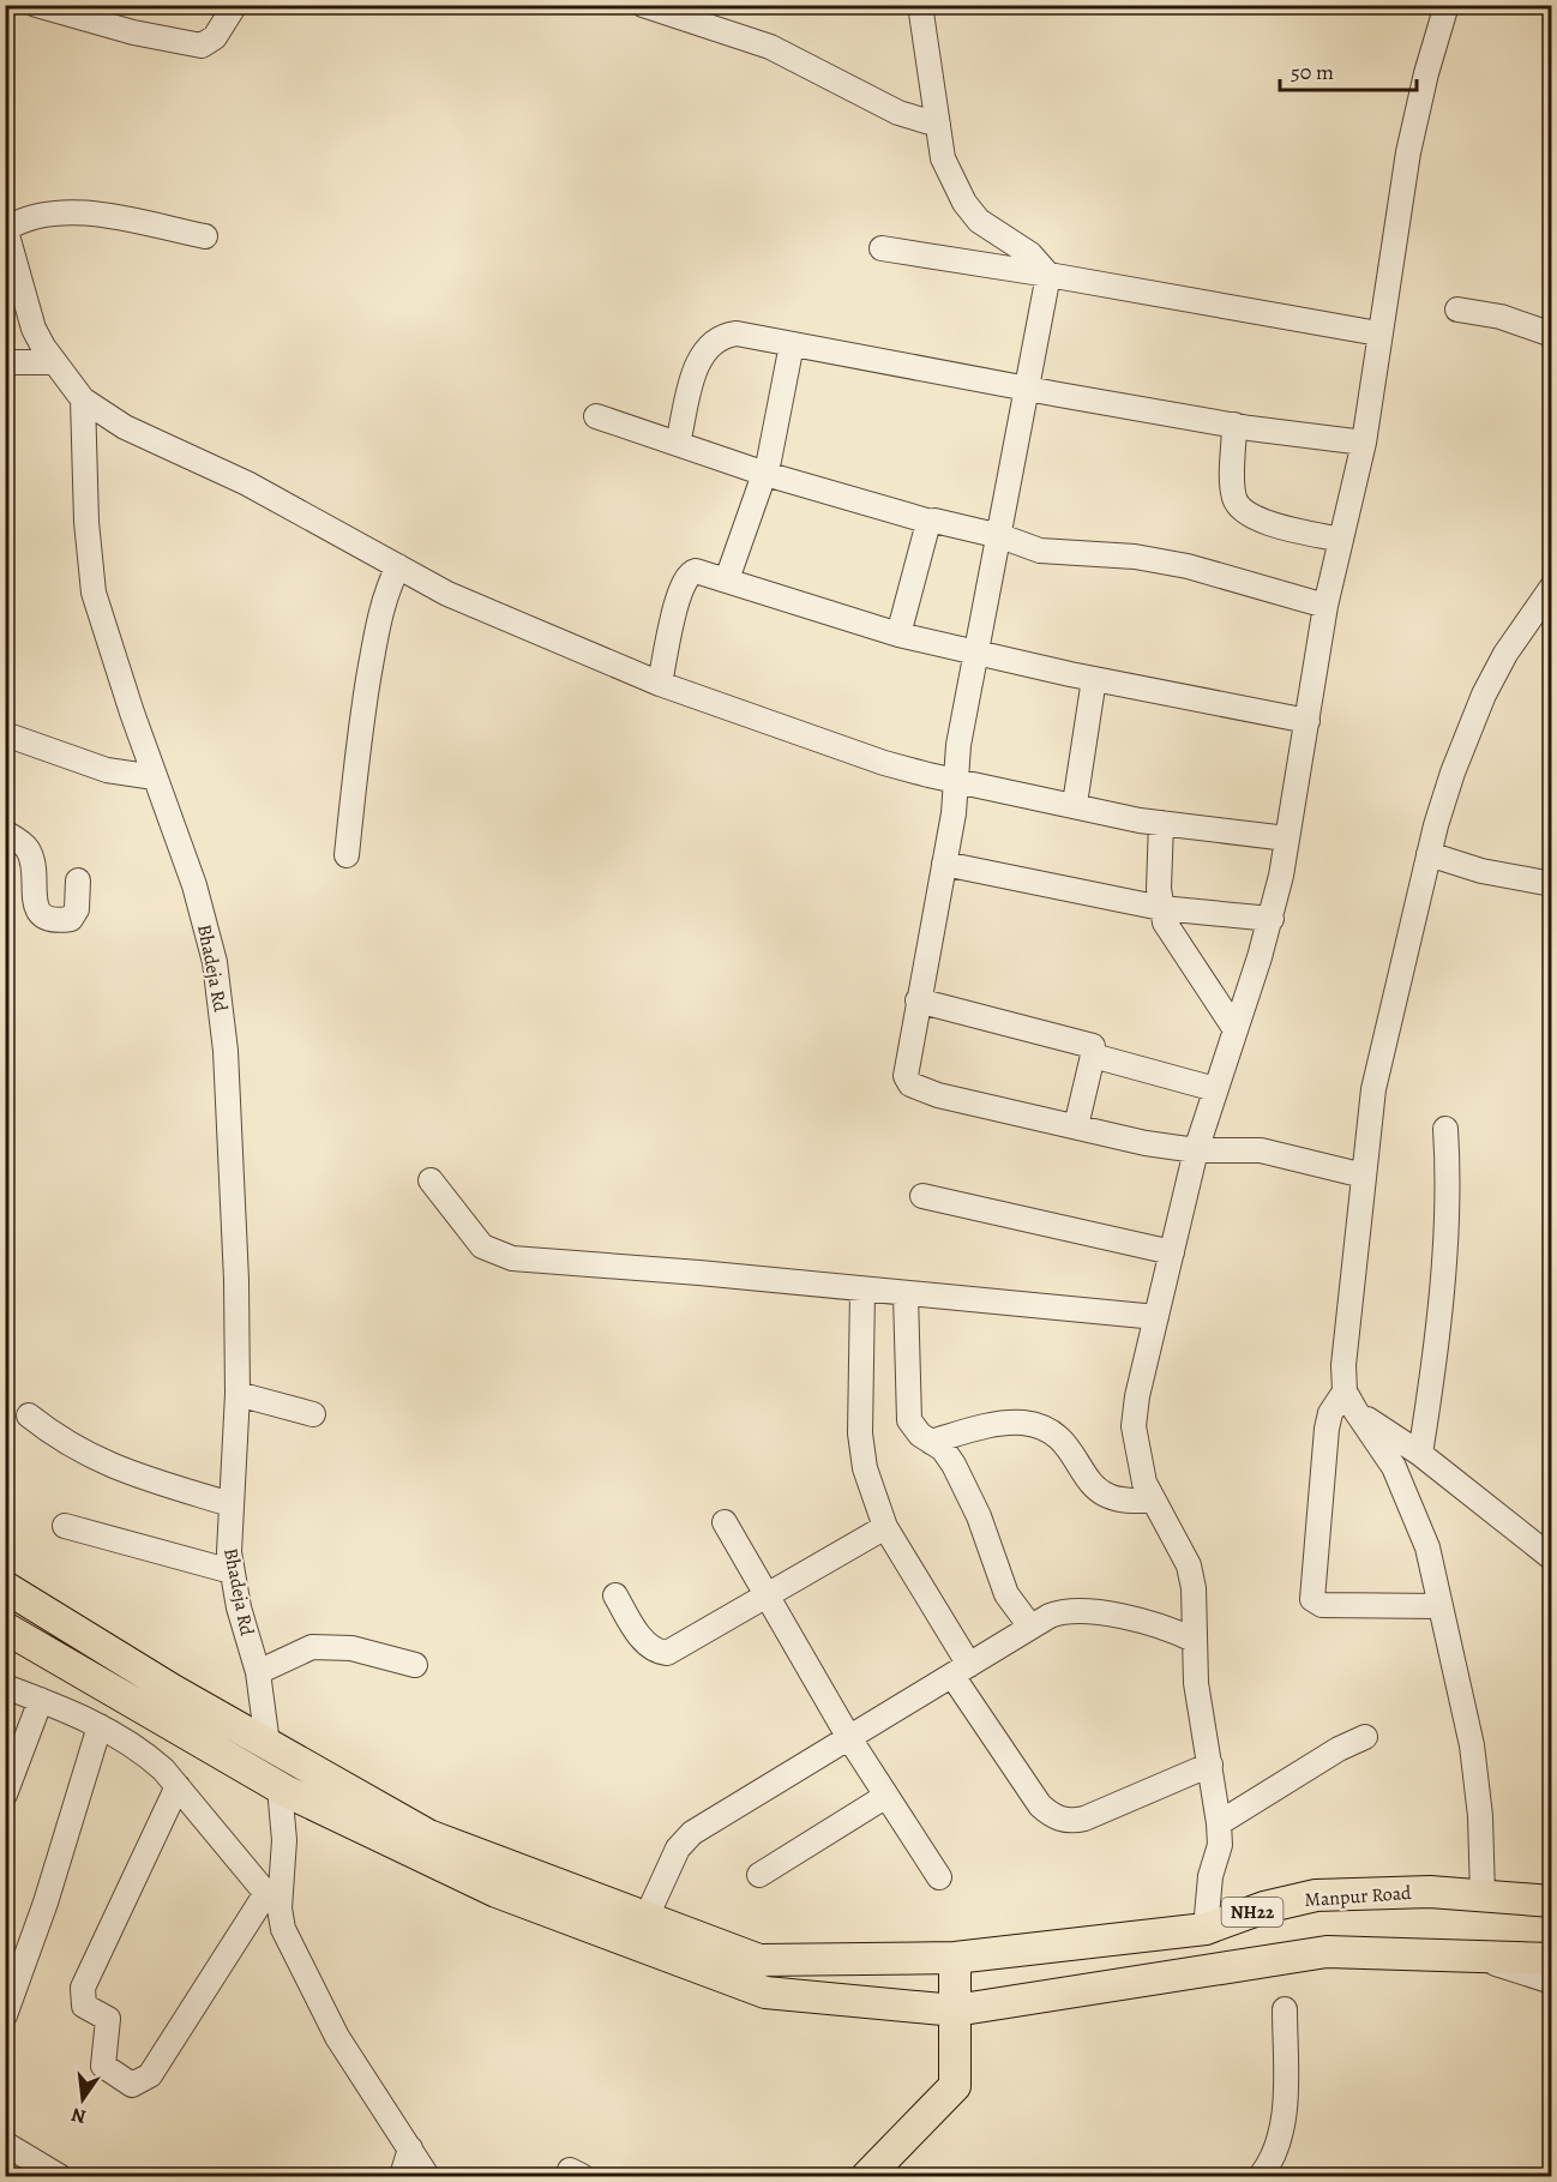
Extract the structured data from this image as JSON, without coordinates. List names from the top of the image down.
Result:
{
  "streets": {
    "main road": ["Manpur Road", "NH22"],
    "street": ["Bhadeja Rd"]
  },
  "crossings": [
    ["Bhadeja Rd", "Manpur Road"]
  ],
  "scale_bar": "50 m",
  "north": "bottom"
}
